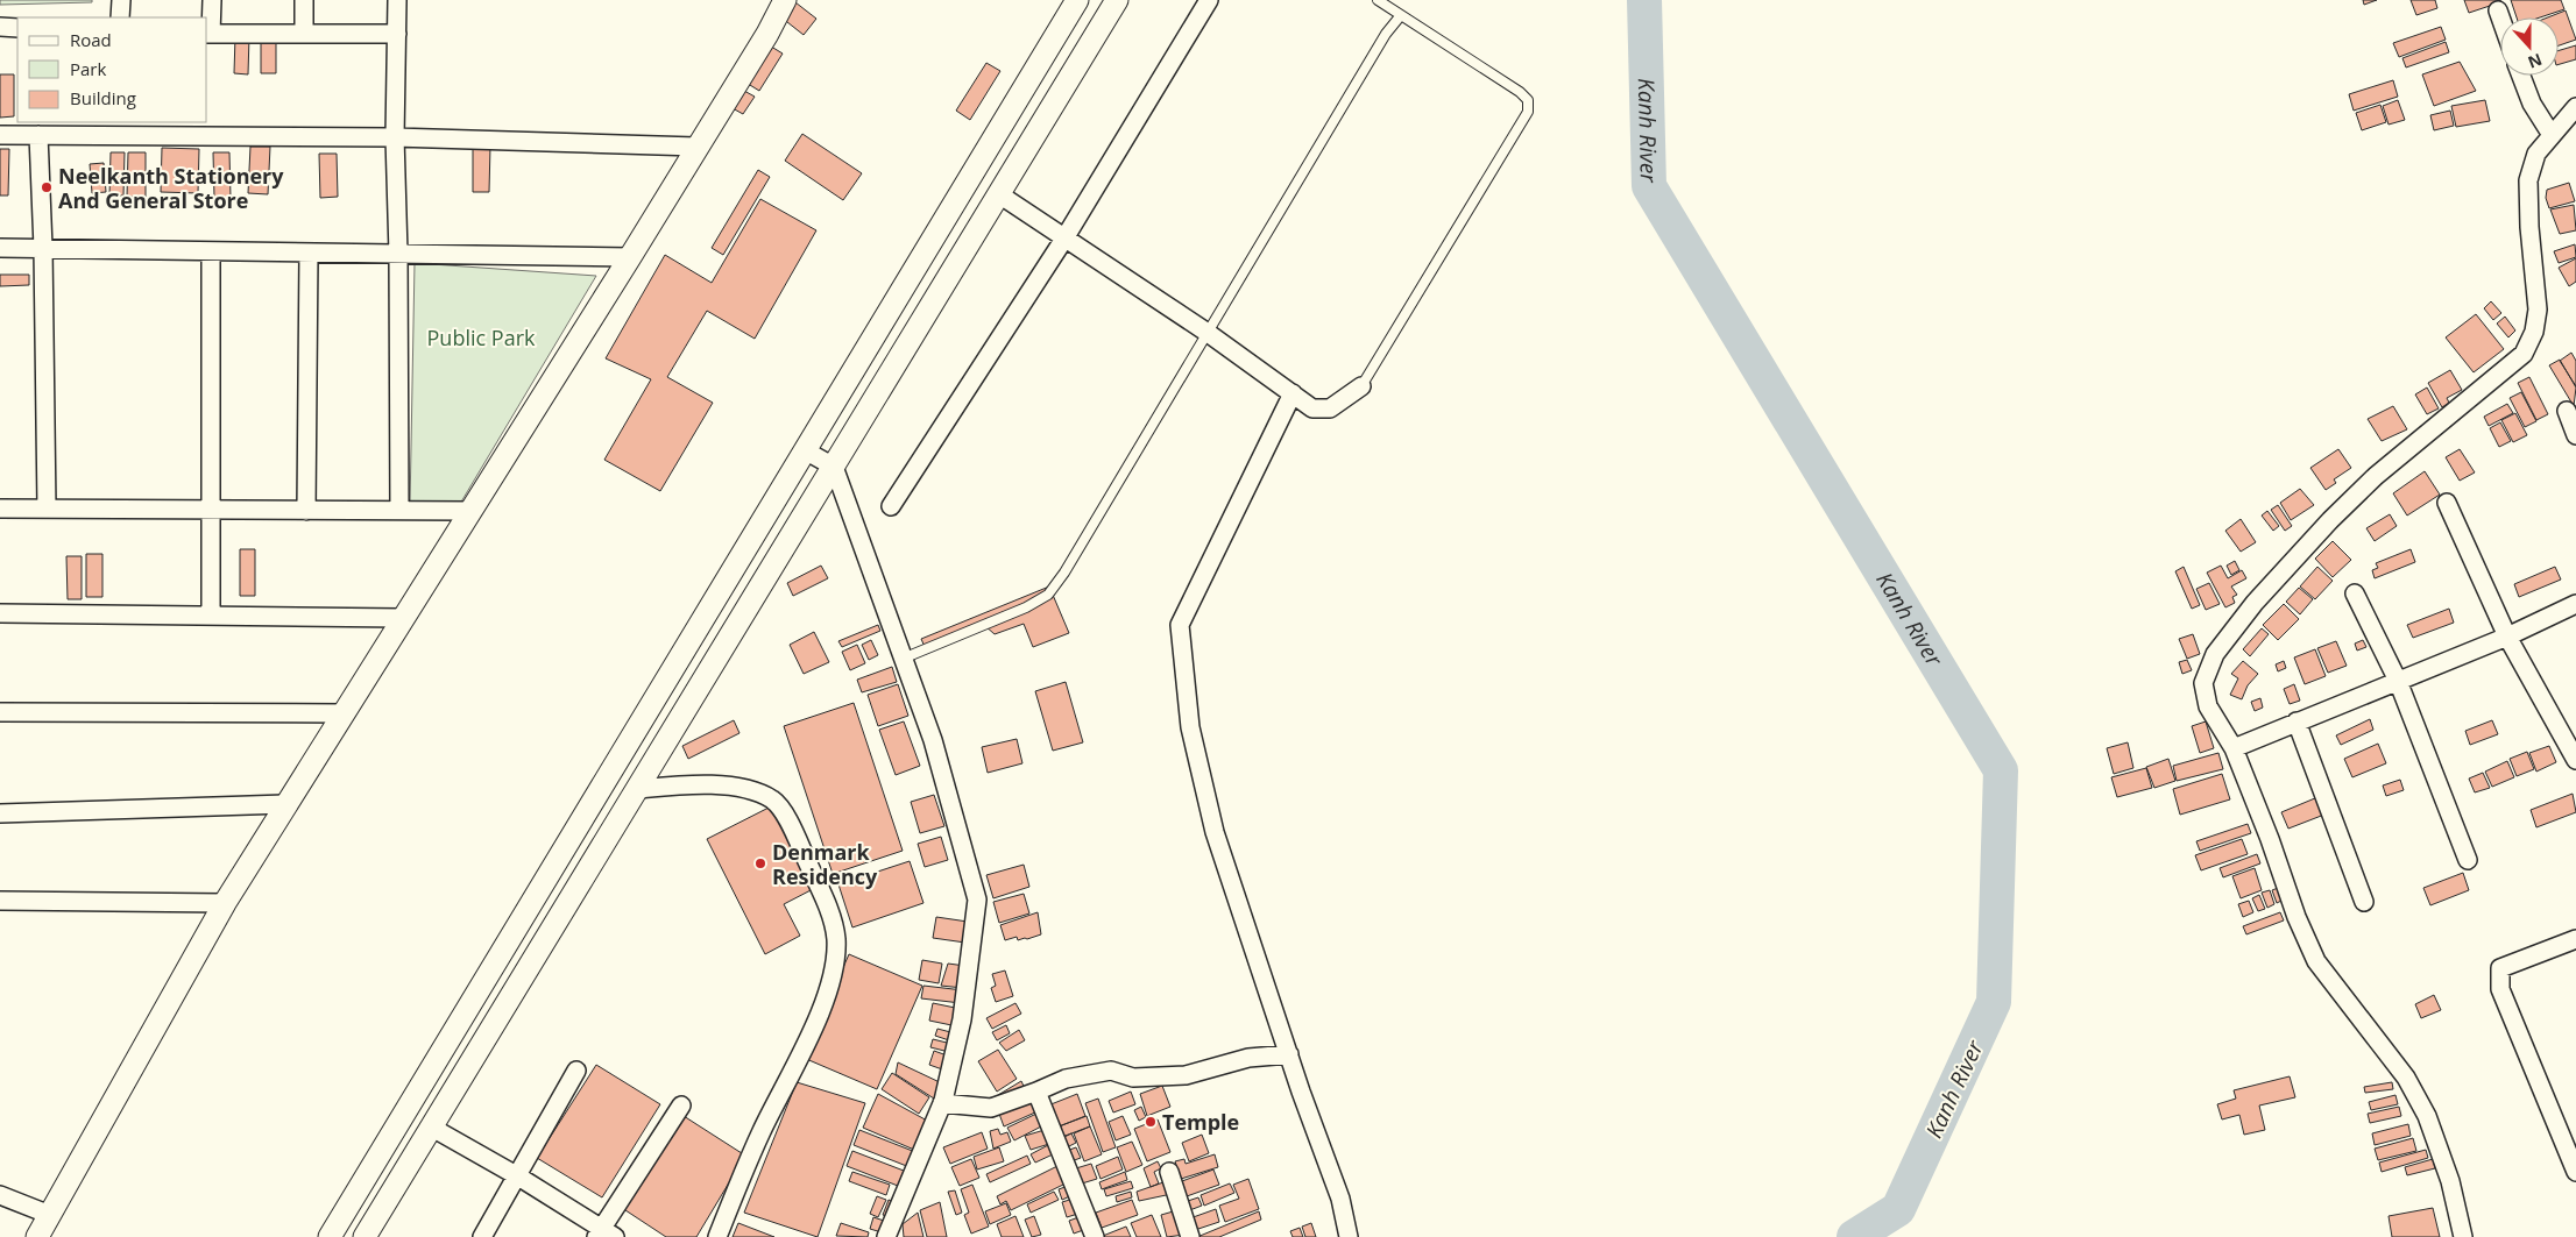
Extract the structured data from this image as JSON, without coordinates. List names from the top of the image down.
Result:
{
  "water": ["Kanh River"],
  "parks": ["Public Park"],
  "places": ["Neelkanth Stationery And General Store", "Denmark Residency", "Temple"],
  "legend": ["Road", "Park", "Building"],
  "north": "bottom"
}
